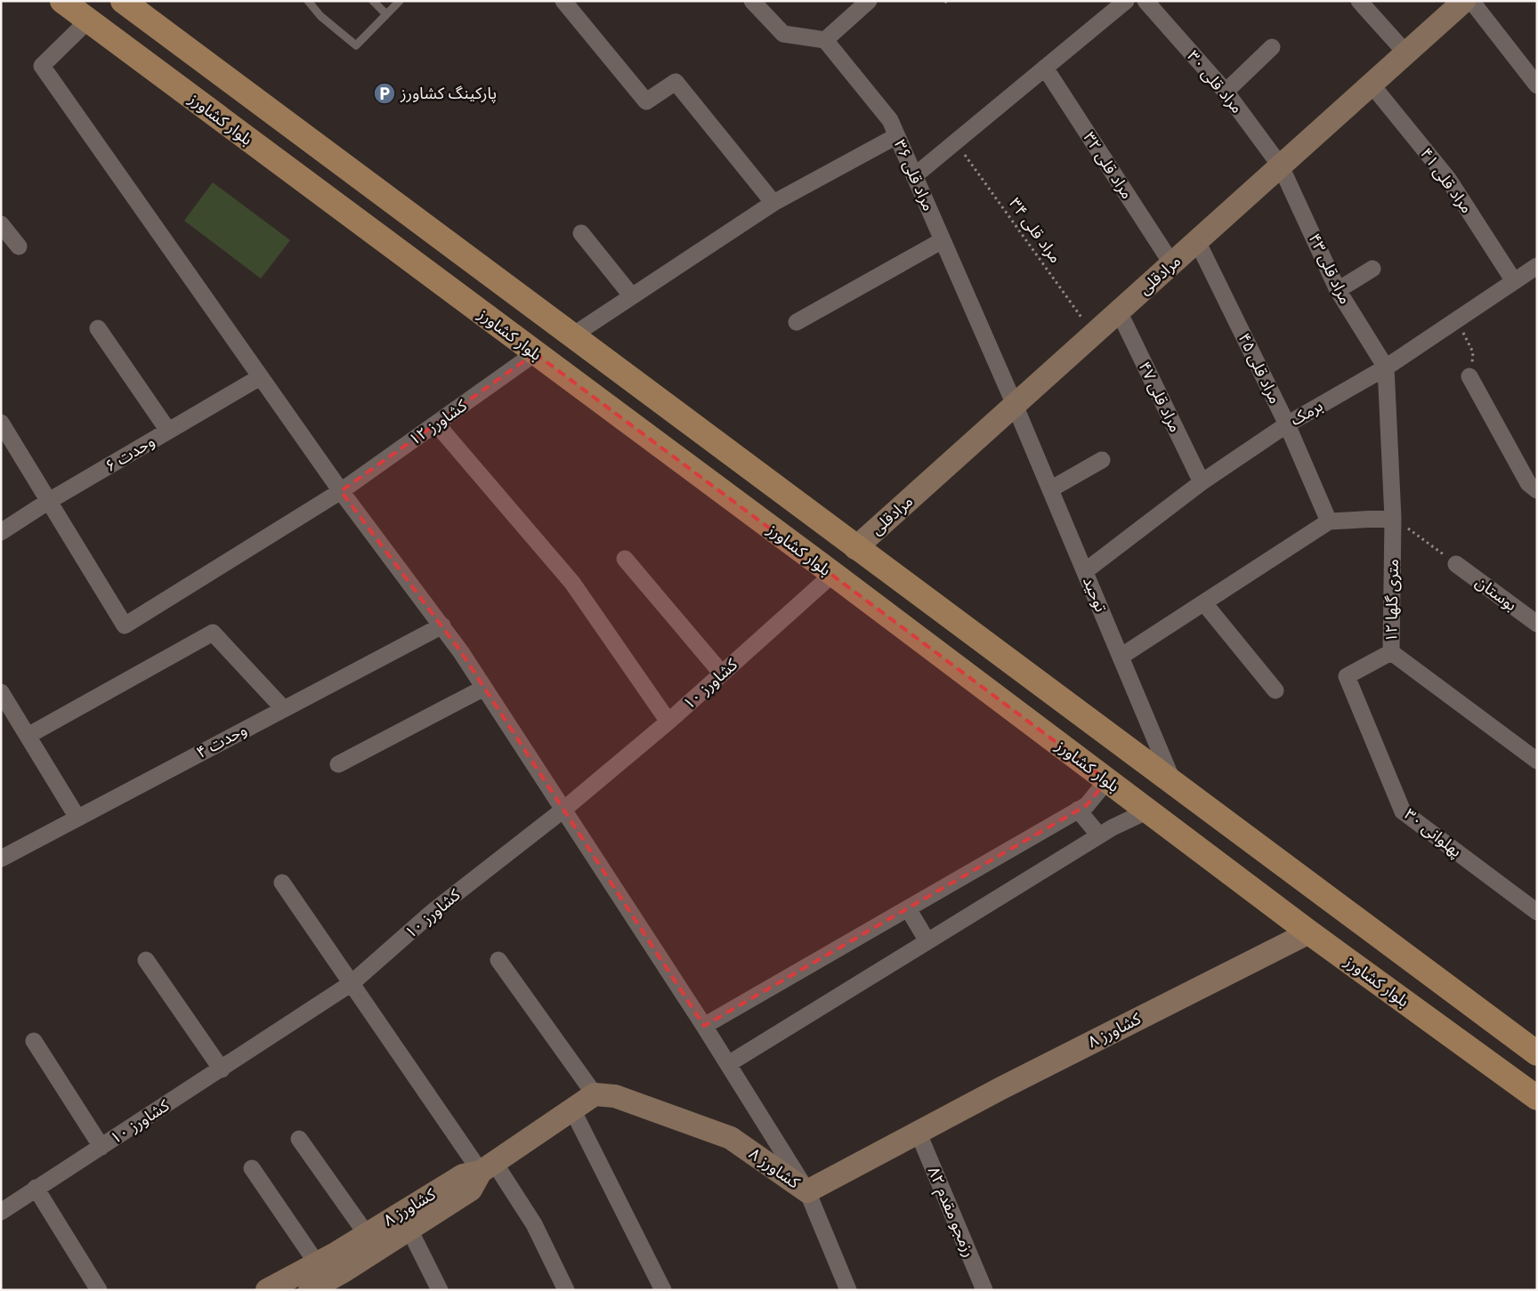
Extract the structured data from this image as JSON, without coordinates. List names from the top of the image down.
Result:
{
  "streets": {
    "main road": ["بلوار کشاورز"],
    "street": [
      "مراد قلی ۳۰",
      "مراد قلی ۳۲",
      "مراد قلی ۳۶",
      "مراد قلی ۴۱",
      "مراد قلی ۴۳",
      "مرادقلی",
      "مراد قلی ۴۵",
      "مراد قلی ۴۷",
      "برمک",
      "کشاورز ۱۲",
      "وحدت ۶",
      "بوستان",
      "توحید",
      "۱۲ متری گلها",
      "کشاورز ۱۰",
      "وحدت ۴",
      "پهلوانی ۳۰",
      "کشاورز ۸",
      "رزمجو مقدم ۸۲"
    ],
    "path": ["مراد قلی ۳۴"]
  },
  "crossings": [
    ["مراد قلی ۳۰", "مراد قلی ۴۳"],
    ["مراد قلی ۳۰", "مرادقلی"],
    ["بلوار کشاورز", "کشاورز ۱۲"],
    ["بلوار کشاورز", "کشاورز ۱۰"],
    ["بلوار کشاورز", "کشاورز ۸"],
    ["مراد قلی ۳۲", "مرادقلی"],
    ["مراد قلی ۳۶", "مرادقلی"],
    ["مراد قلی ۳۶", "توحید"],
    ["مراد قلی ۴۱", "مرادقلی"],
    ["مراد قلی ۴۱", "برمک"],
    ["مراد قلی ۳۴", "مرادقلی"],
    ["مراد قلی ۴۳", "مرادقلی"],
    ["مراد قلی ۴۳", "برمک"],
    ["مراد قلی ۴۳", "۱۲ متری گلها"],
    ["مرادقلی", "مراد قلی ۴۵"],
    ["مرادقلی", "مراد قلی ۴۷"],
    ["مرادقلی", "توحید"],
    ["مراد قلی ۴۵", "برمک"],
    ["مراد قلی ۴۷", "برمک"],
    ["برمک", "توحید"],
    ["برمک", "۱۲ متری گلها"],
    ["کشاورز ۱۲", "وحدت ۶"],
    ["۱۲ متری گلها", "پهلوانی ۳۰"],
    ["کشاورز ۸", "رزمجو مقدم ۸۲"]
  ],
  "places": {
    "parking": ["پارکینگ کشاورز"]
  }
}
